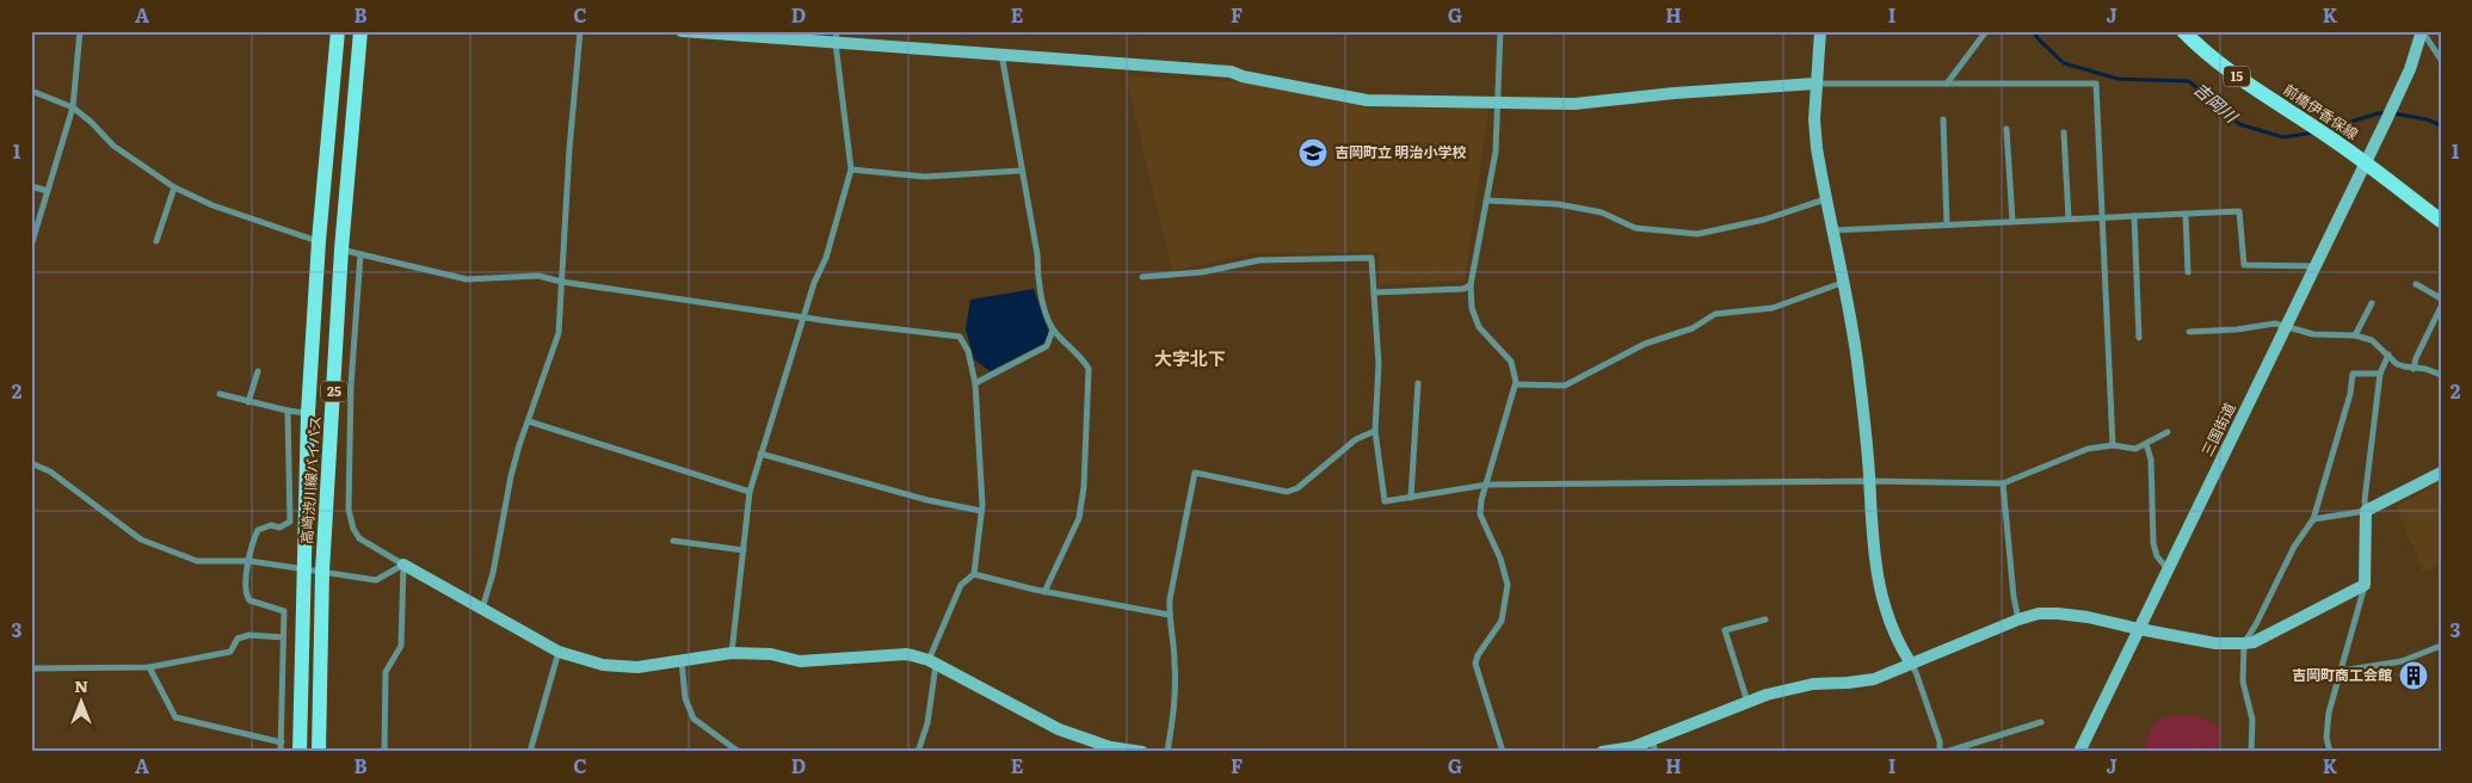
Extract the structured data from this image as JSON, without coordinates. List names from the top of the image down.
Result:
{
  "streets": {
    "main road": [
      "15",
      "前橋伊香保線",
      "25",
      "高崎渋川線バイパス"
    ],
    "street": ["三国街道"]
  },
  "crossings": [
    ["前橋伊香保線", "三国街道"]
  ],
  "districts": ["大字北下"],
  "water": ["吉岡川"],
  "places": {
    "school or university": ["吉岡町立 明治小学校"],
    "building": ["吉岡町商工会館"]
  },
  "north": "top",
  "grid": {
    "columns": [
      "A",
      "B",
      "C",
      "D",
      "E",
      "F",
      "G",
      "H",
      "I",
      "J",
      "K"
    ],
    "rows": ["1", "2", "3"]
  }
}
